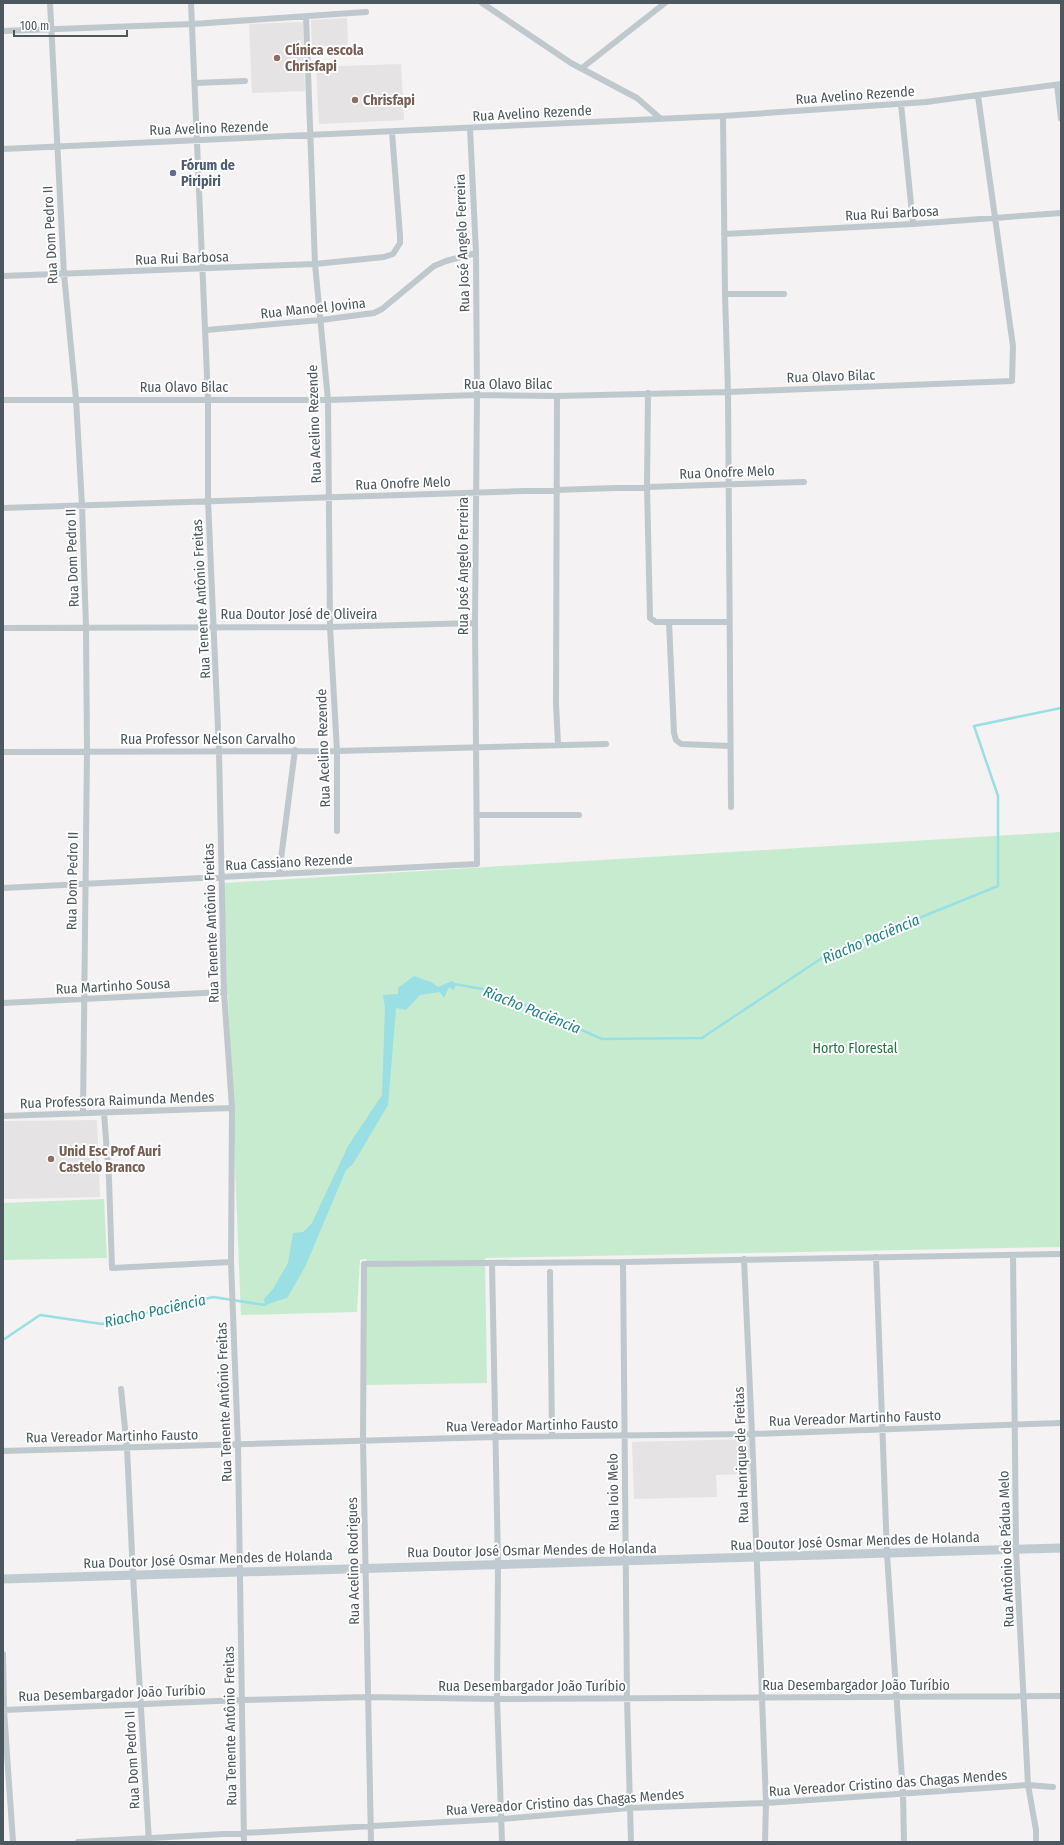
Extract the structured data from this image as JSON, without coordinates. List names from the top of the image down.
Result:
{
  "streets": {
    "street": [
      "Rua Avelino Rezende",
      "Rua Rui Barbosa",
      "Rua Dom Pedro II",
      "Rua José Angelo Ferreira",
      "Rua Manoel Jovina",
      "Rua Olavo Bilac",
      "Rua Acelino Rezende",
      "Rua Onofre Melo",
      "Rua Tenente Antônio Freitas",
      "Rua Doutor José de Oliveira",
      "Rua Professor Nelson Carvalho",
      "Rua Cassiano Rezende",
      "Rua Martinho Sousa",
      "Rua Professora Raimunda Mendes",
      "Rua Vereador Martinho Fausto",
      "Rua Henrique de Freitas",
      "Rua Ioio Melo",
      "Rua Doutor José Osmar Mendes de Holanda",
      "Rua Antônio de Pádua Melo",
      "Rua Acelino Rodrigues",
      "Rua Desembargador João Turíbio",
      "Rua Vereador Cristino das Chagas Mendes"
    ]
  },
  "crossings": [
    ["Rua Avelino Rezende", "Rua Rui Barbosa"],
    ["Rua Avelino Rezende", "Rua Dom Pedro II"],
    ["Rua Avelino Rezende", "Rua José Angelo Ferreira"],
    ["Rua Avelino Rezende", "Rua Acelino Rezende"],
    ["Rua Avelino Rezende", "Rua Tenente Antônio Freitas"],
    ["Rua Rui Barbosa", "Rua Dom Pedro II"],
    ["Rua Rui Barbosa", "Rua Olavo Bilac"],
    ["Rua Rui Barbosa", "Rua Acelino Rezende"],
    ["Rua Rui Barbosa", "Rua Tenente Antônio Freitas"],
    ["Rua Dom Pedro II", "Rua Olavo Bilac"],
    ["Rua Dom Pedro II", "Rua Onofre Melo"],
    ["Rua Dom Pedro II", "Rua Doutor José de Oliveira"],
    ["Rua Dom Pedro II", "Rua Professor Nelson Carvalho"],
    ["Rua Dom Pedro II", "Rua Cassiano Rezende"],
    ["Rua Dom Pedro II", "Rua Martinho Sousa"],
    ["Rua Dom Pedro II", "Rua Professora Raimunda Mendes"],
    ["Rua Dom Pedro II", "Rua Vereador Martinho Fausto"],
    ["Rua Dom Pedro II", "Rua Doutor José Osmar Mendes de Holanda"],
    ["Rua Dom Pedro II", "Rua Desembargador João Turíbio"],
    ["Rua Dom Pedro II", "Rua Vereador Cristino das Chagas Mendes"],
    ["Rua José Angelo Ferreira", "Rua Manoel Jovina"],
    ["Rua José Angelo Ferreira", "Rua Olavo Bilac"],
    ["Rua José Angelo Ferreira", "Rua Onofre Melo"],
    ["Rua José Angelo Ferreira", "Rua Doutor José de Oliveira"],
    ["Rua José Angelo Ferreira", "Rua Professor Nelson Carvalho"],
    ["Rua José Angelo Ferreira", "Rua Cassiano Rezende"],
    ["Rua Manoel Jovina", "Rua Acelino Rezende"],
    ["Rua Manoel Jovina", "Rua Tenente Antônio Freitas"],
    ["Rua Olavo Bilac", "Rua Acelino Rezende"],
    ["Rua Olavo Bilac", "Rua Tenente Antônio Freitas"],
    ["Rua Acelino Rezende", "Rua Onofre Melo"],
    ["Rua Acelino Rezende", "Rua Doutor José de Oliveira"],
    ["Rua Acelino Rezende", "Rua Professor Nelson Carvalho"],
    ["Rua Onofre Melo", "Rua Tenente Antônio Freitas"],
    ["Rua Tenente Antônio Freitas", "Rua Doutor José de Oliveira"],
    ["Rua Tenente Antônio Freitas", "Rua Professor Nelson Carvalho"],
    ["Rua Tenente Antônio Freitas", "Rua Cassiano Rezende"],
    ["Rua Tenente Antônio Freitas", "Rua Martinho Sousa"],
    ["Rua Tenente Antônio Freitas", "Rua Professora Raimunda Mendes"],
    ["Rua Tenente Antônio Freitas", "Rua Vereador Martinho Fausto"],
    ["Rua Tenente Antônio Freitas", "Rua Doutor José Osmar Mendes de Holanda"],
    ["Rua Tenente Antônio Freitas", "Rua Desembargador João Turíbio"],
    ["Rua Tenente Antônio Freitas", "Rua Vereador Cristino das Chagas Mendes"],
    ["Rua Vereador Martinho Fausto", "Rua Henrique de Freitas"],
    ["Rua Vereador Martinho Fausto", "Rua Ioio Melo"],
    ["Rua Vereador Martinho Fausto", "Rua Antônio de Pádua Melo"],
    ["Rua Vereador Martinho Fausto", "Rua Acelino Rodrigues"],
    ["Rua Henrique de Freitas", "Rua Doutor José Osmar Mendes de Holanda"],
    ["Rua Henrique de Freitas", "Rua Desembargador João Turíbio"],
    ["Rua Henrique de Freitas", "Rua Vereador Cristino das Chagas Mendes"],
    ["Rua Ioio Melo", "Rua Doutor José Osmar Mendes de Holanda"],
    ["Rua Ioio Melo", "Rua Desembargador João Turíbio"],
    ["Rua Ioio Melo", "Rua Vereador Cristino das Chagas Mendes"],
    ["Rua Doutor José Osmar Mendes de Holanda", "Rua Antônio de Pádua Melo"],
    ["Rua Doutor José Osmar Mendes de Holanda", "Rua Acelino Rodrigues"],
    ["Rua Antônio de Pádua Melo", "Rua Desembargador João Turíbio"],
    ["Rua Antônio de Pádua Melo", "Rua Vereador Cristino das Chagas Mendes"],
    ["Rua Acelino Rodrigues", "Rua Desembargador João Turíbio"],
    ["Rua Acelino Rodrigues", "Rua Vereador Cristino das Chagas Mendes"]
  ],
  "water": ["Riacho Paciência"],
  "parks": ["Horto Florestal"],
  "places": [
    "Clínica escola Chrisfapi",
    "Chrisfapi",
    "Fórum de Piripiri",
    "Unid Esc Prof Auri Castelo Branco"
  ],
  "scale_bar": "100 m"
}
